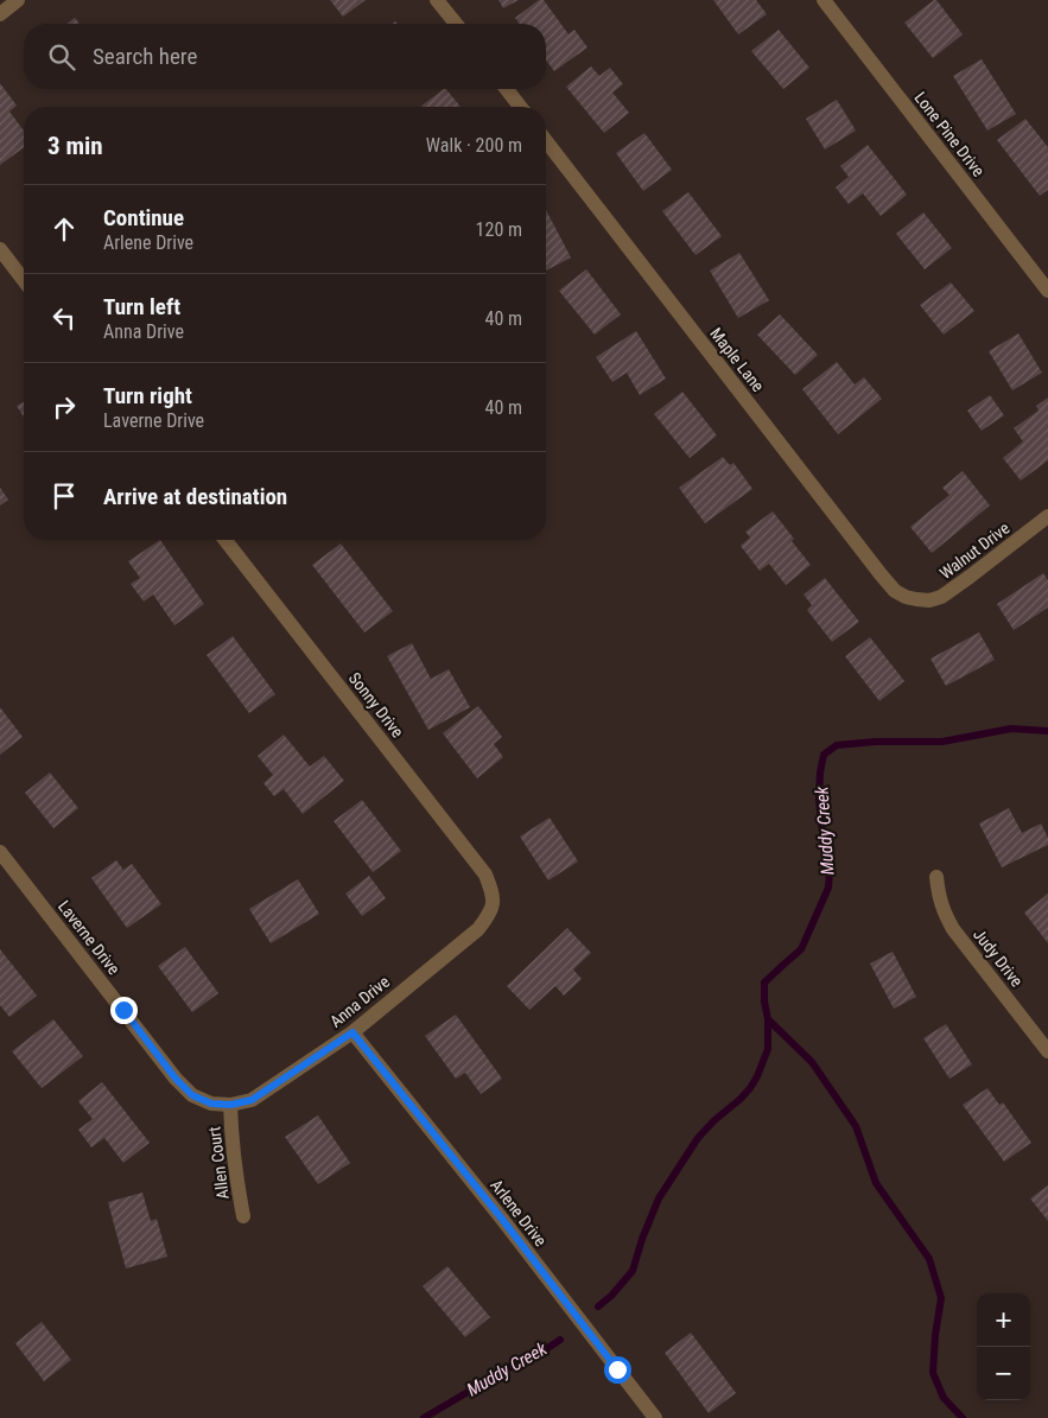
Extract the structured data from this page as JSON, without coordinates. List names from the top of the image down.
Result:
{
  "streets": {
    "street": [
      "Lone Pine Drive",
      "Maple Lane",
      "Walnut Drive",
      "Sonny Drive",
      "Laverne Drive",
      "Judy Drive",
      "Anna Drive",
      "Allen Court",
      "Arlene Drive"
    ]
  },
  "crossings": [
    ["Maple Lane", "Walnut Drive"],
    ["Sonny Drive", "Anna Drive"],
    ["Laverne Drive", "Anna Drive"],
    ["Laverne Drive", "Allen Court"],
    ["Anna Drive", "Allen Court"],
    ["Anna Drive", "Arlene Drive"]
  ],
  "water": ["Muddy Creek"],
  "page": {
    "search": "Search here",
    "heading": ["3 min", "Walk · 200 m"],
    "list": [
      ["Continue", "Arlene Drive", "120 m"],
      ["Turn left", "Anna Drive", "40 m"],
      ["Turn right", "Laverne Drive", "40 m"],
      "Arrive at destination"
    ],
    "map_buttons": ["+", "−"]
  }
}
